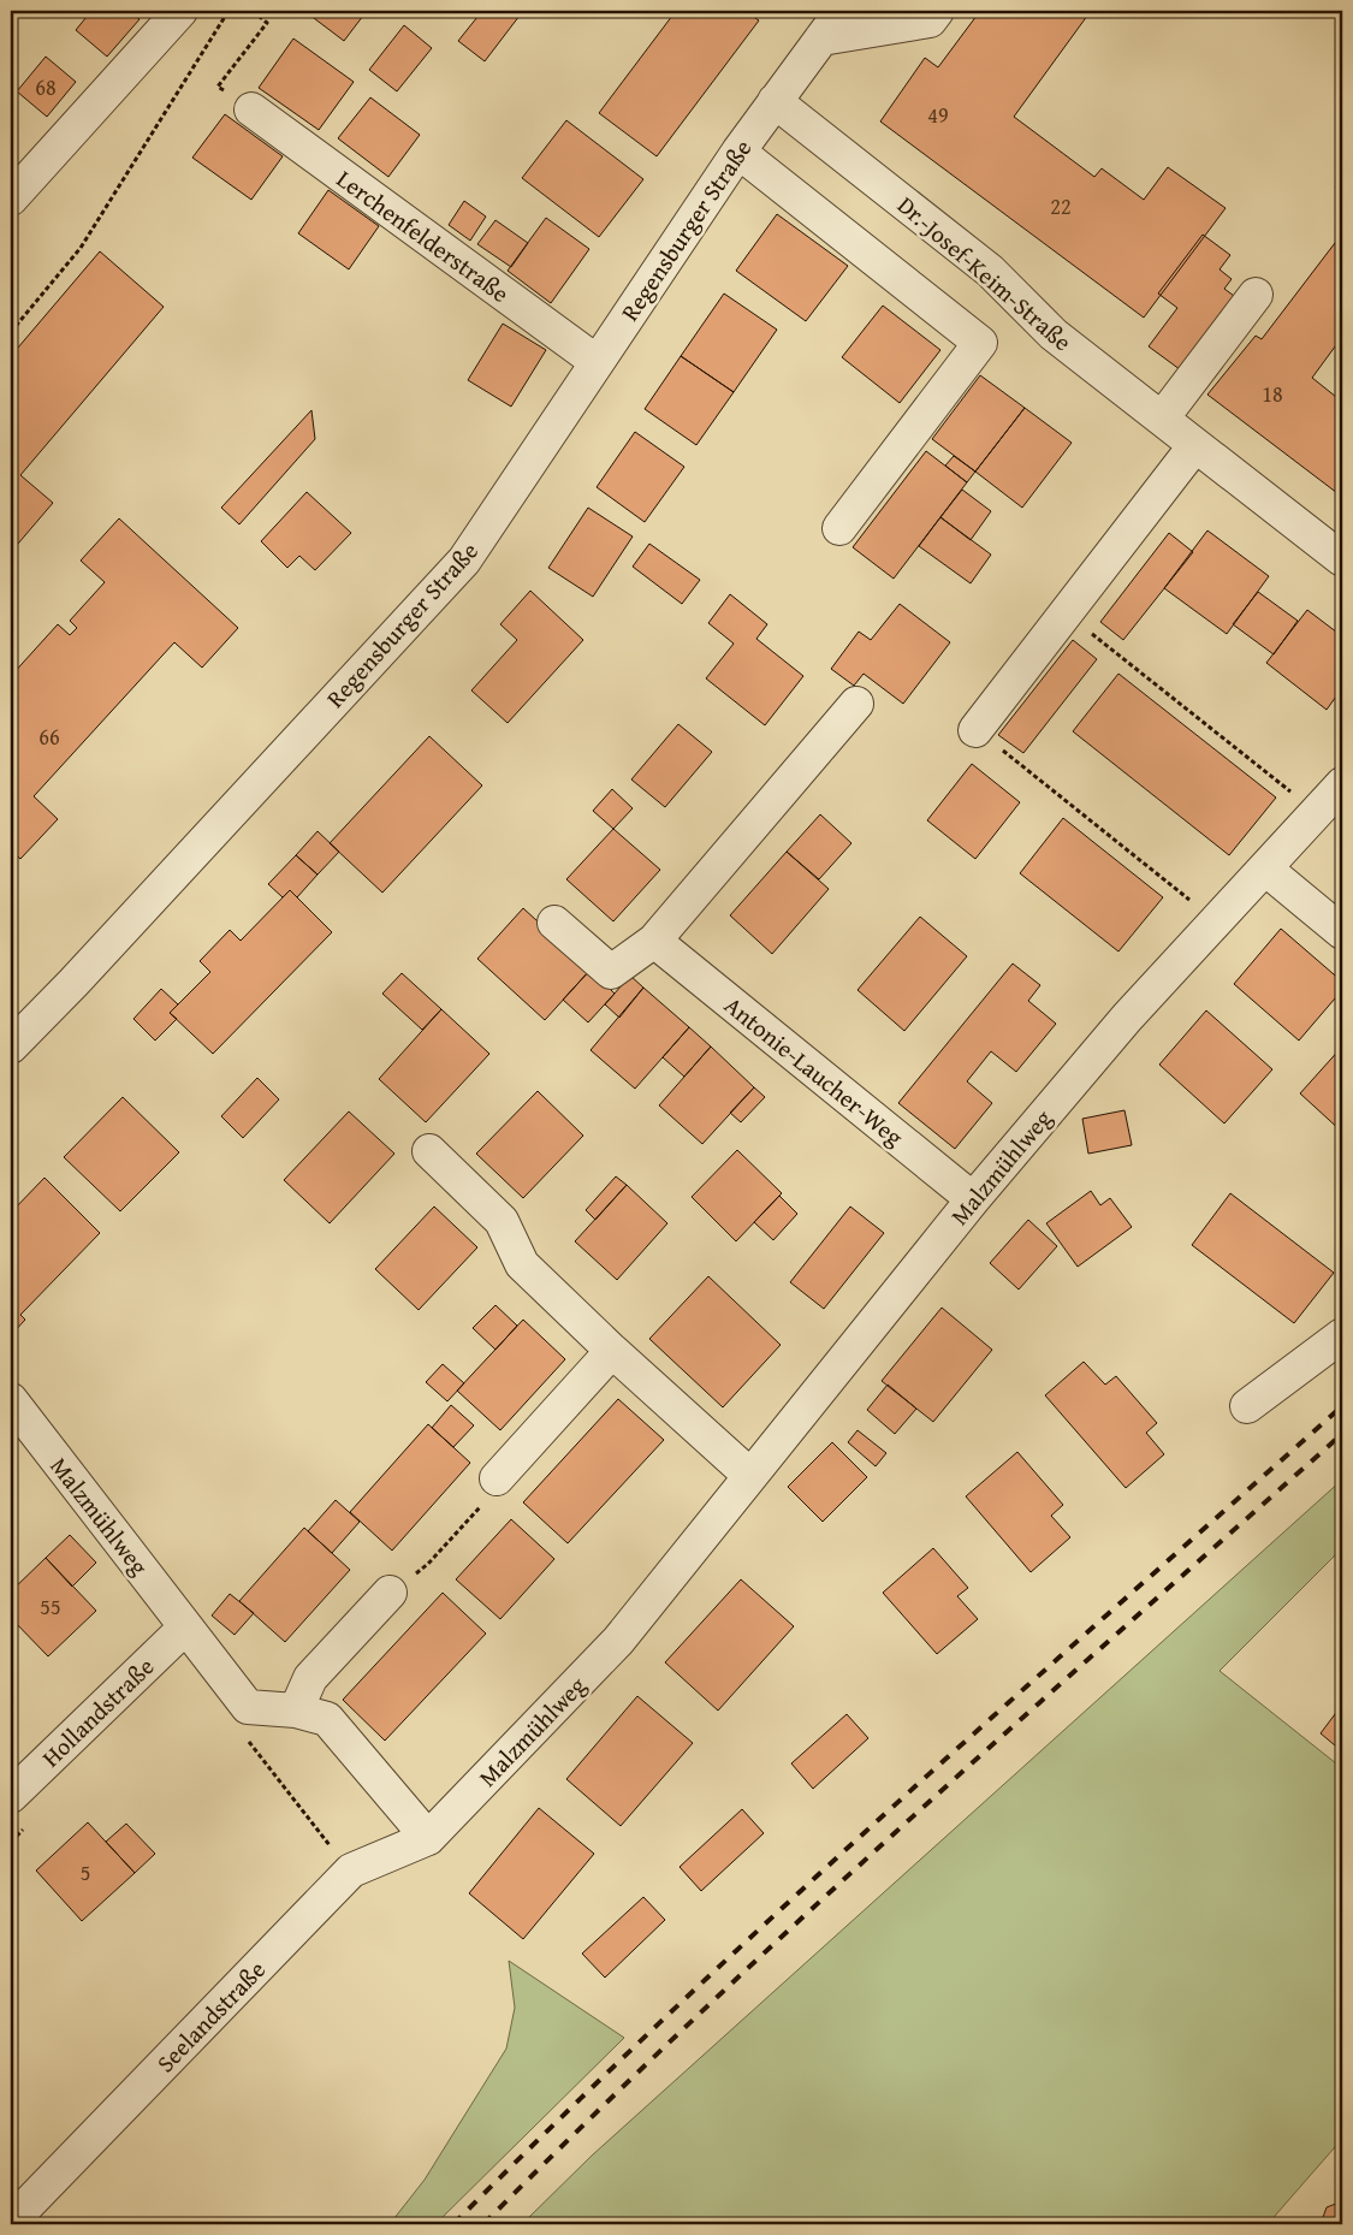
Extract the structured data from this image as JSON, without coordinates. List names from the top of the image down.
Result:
{
  "streets": {
    "street": [
      "Regensburger Straße",
      "Lerchenfelderstraße",
      "Dr.-Josef-Keim-Straße",
      "Antonie-Laucher-Weg",
      "Malzmühlweg",
      "Hollandstraße",
      "Seelandstraße"
    ]
  },
  "crossings": [
    ["Regensburger Straße", "Lerchenfelderstraße"],
    ["Regensburger Straße", "Dr.-Josef-Keim-Straße"],
    ["Antonie-Laucher-Weg", "Malzmühlweg"],
    ["Malzmühlweg", "Hollandstraße"],
    ["Malzmühlweg", "Seelandstraße"]
  ],
  "house_numbers": [
    "68",
    "49",
    "22",
    "18",
    "66",
    "55",
    "5"
  ]
}
